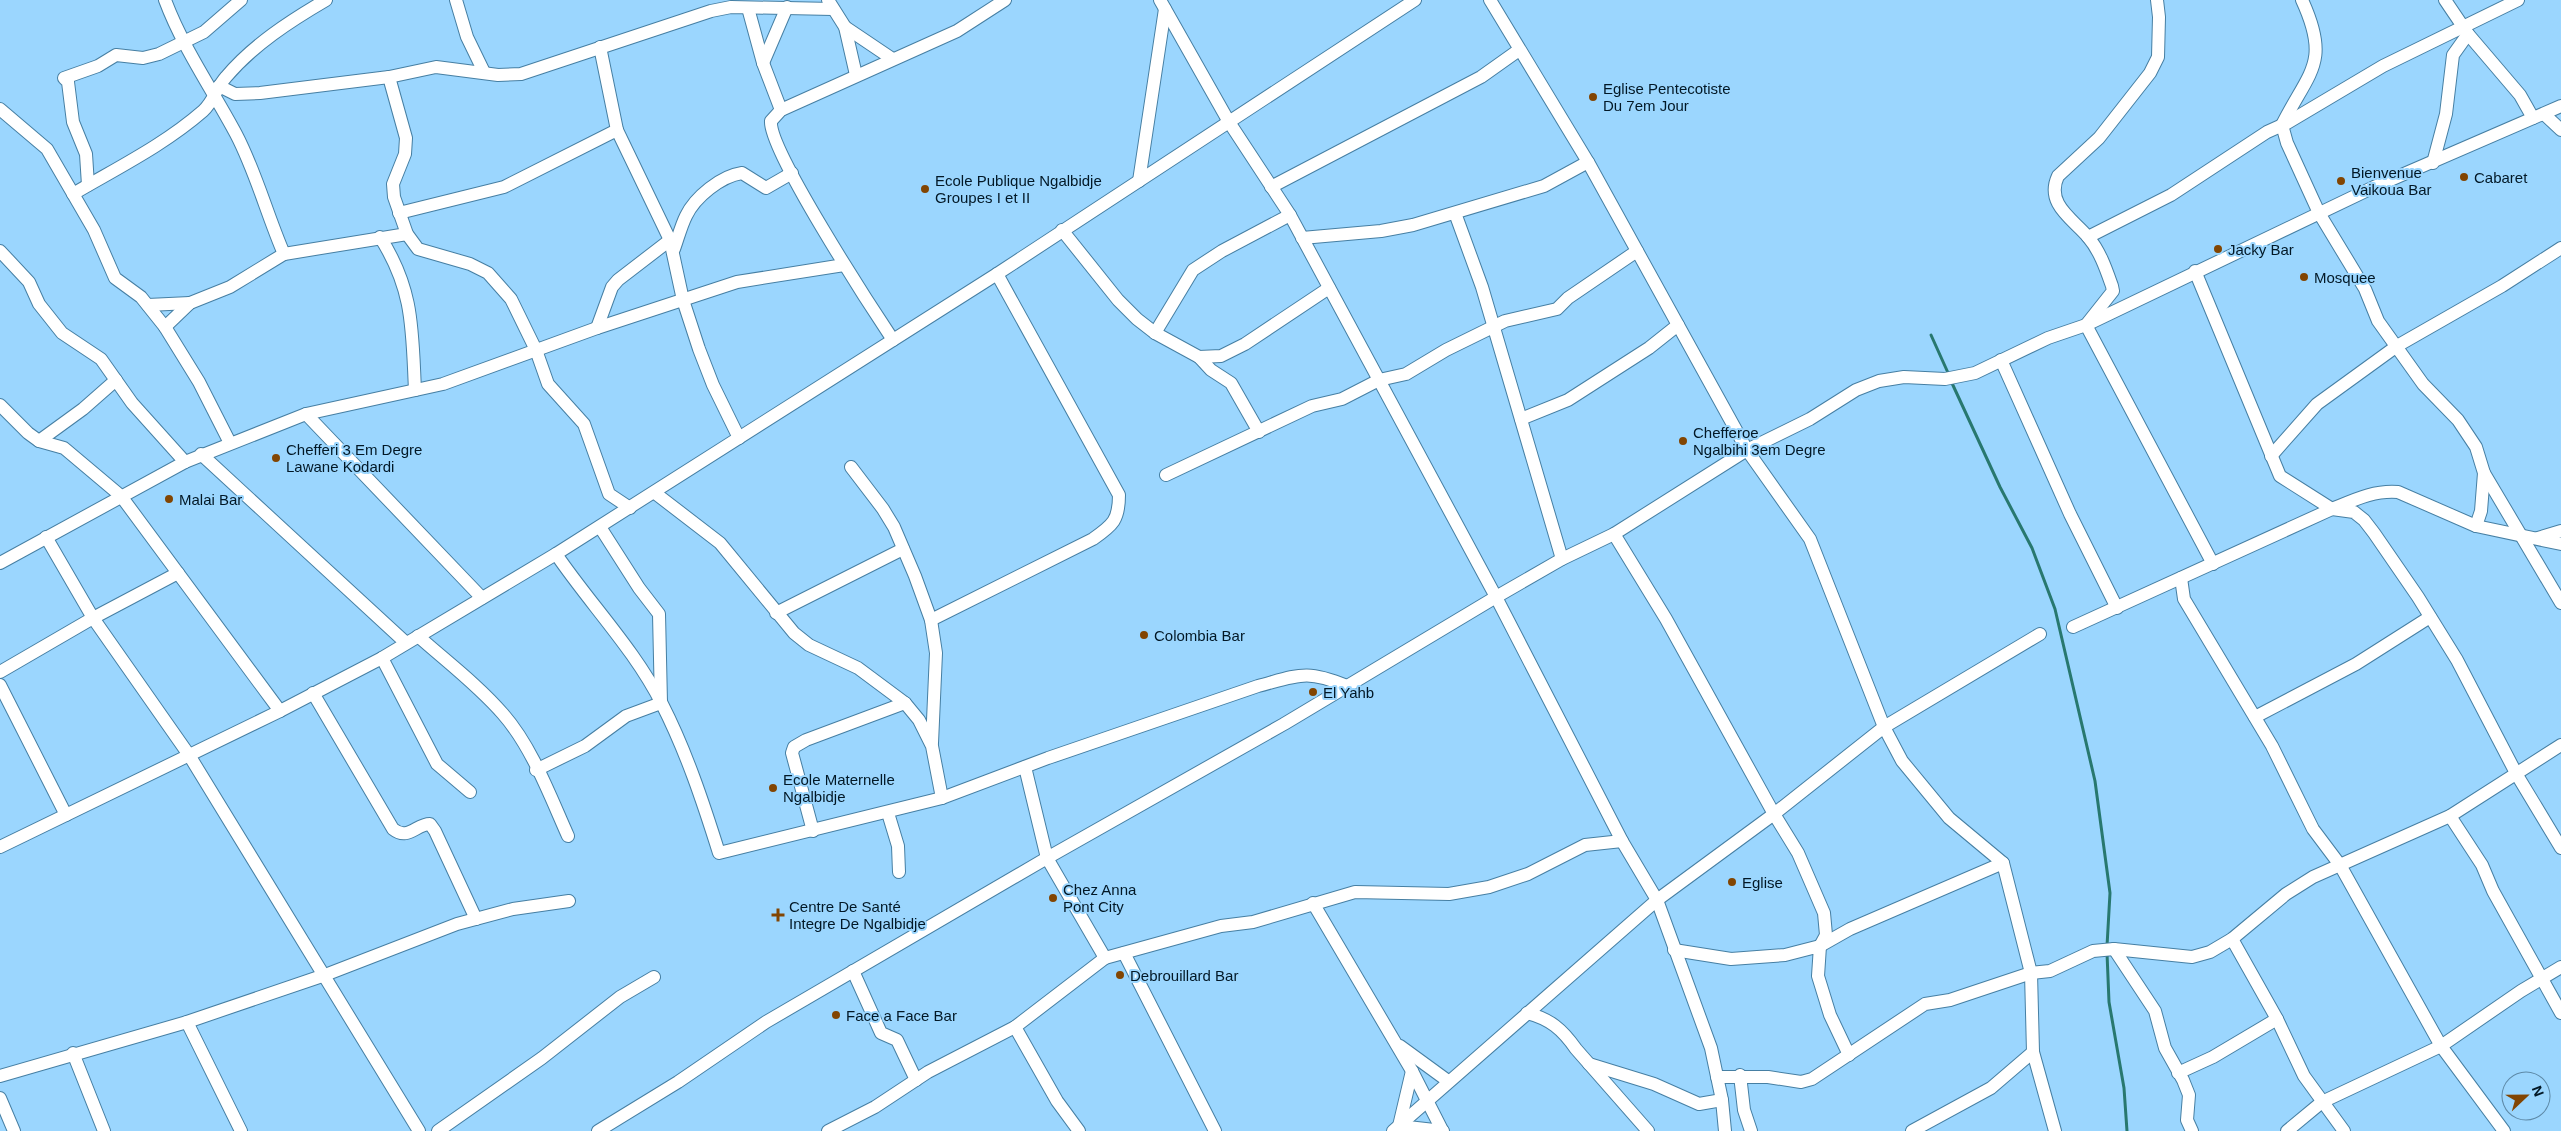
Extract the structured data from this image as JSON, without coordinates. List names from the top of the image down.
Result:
{
  "places": {
    "other": [
      "Eglise Pentecotiste Du 7em Jour",
      "Cabaret",
      "Bienvenue Vaikoua Bar",
      "Ecole Publique Ngalbidje Groupes I et II",
      "Jacky Bar",
      "Mosquee",
      "Chefferoe Ngalbihi 3em Degre",
      "Chefferi 3 Em Degre Lawane Kodardi",
      "Malai Bar",
      "Colombia Bar",
      "El Yahb",
      "Ecole Maternelle Ngalbidje",
      "Eglise",
      "Chez Anna Pont City",
      "Debrouillard Bar",
      "Face a Face Bar"
    ],
    "health": ["Centre De Santé Integre De Ngalbidje"]
  },
  "north": "right"
}
